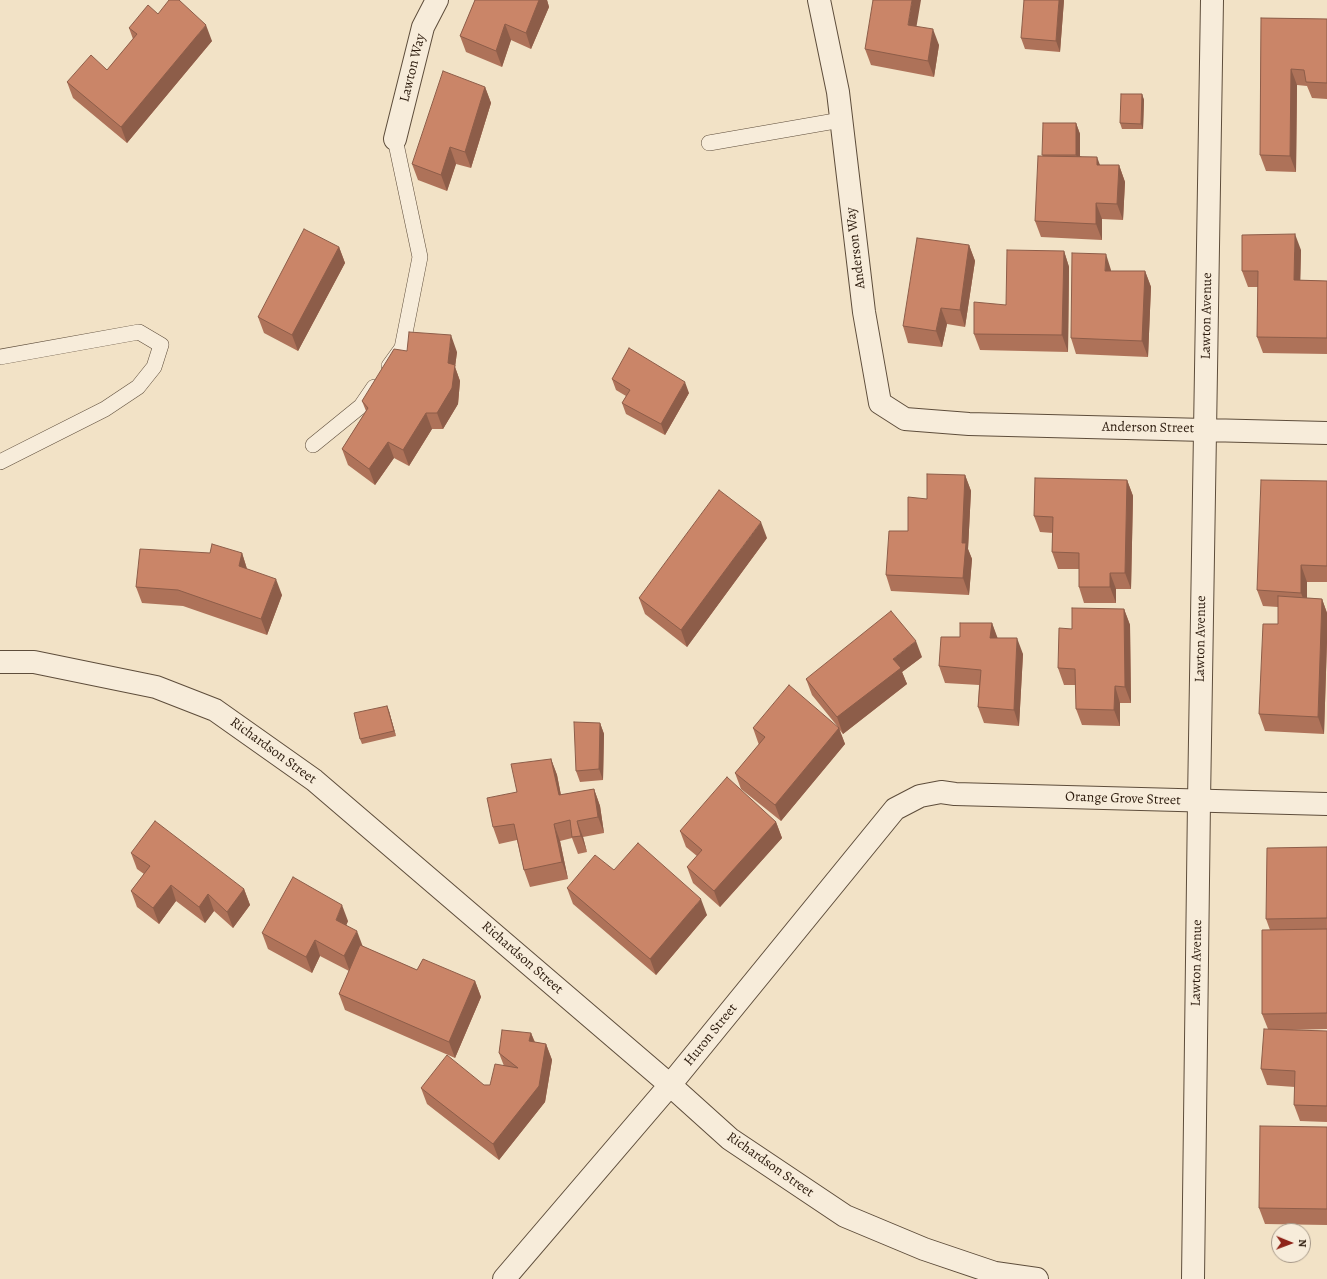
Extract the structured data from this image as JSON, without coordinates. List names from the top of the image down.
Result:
{
  "streets": {
    "street": [
      "Lawton Way",
      "Anderson Way",
      "Lawton Avenue",
      "Anderson Street",
      "Richardson Street",
      "Orange Grove Street",
      "Huron Street"
    ]
  },
  "crossings": [
    ["Anderson Way", "Anderson Street"],
    ["Lawton Avenue", "Anderson Street"],
    ["Lawton Avenue", "Orange Grove Street"],
    ["Richardson Street", "Huron Street"],
    ["Orange Grove Street", "Huron Street"]
  ],
  "north": "right"
}
